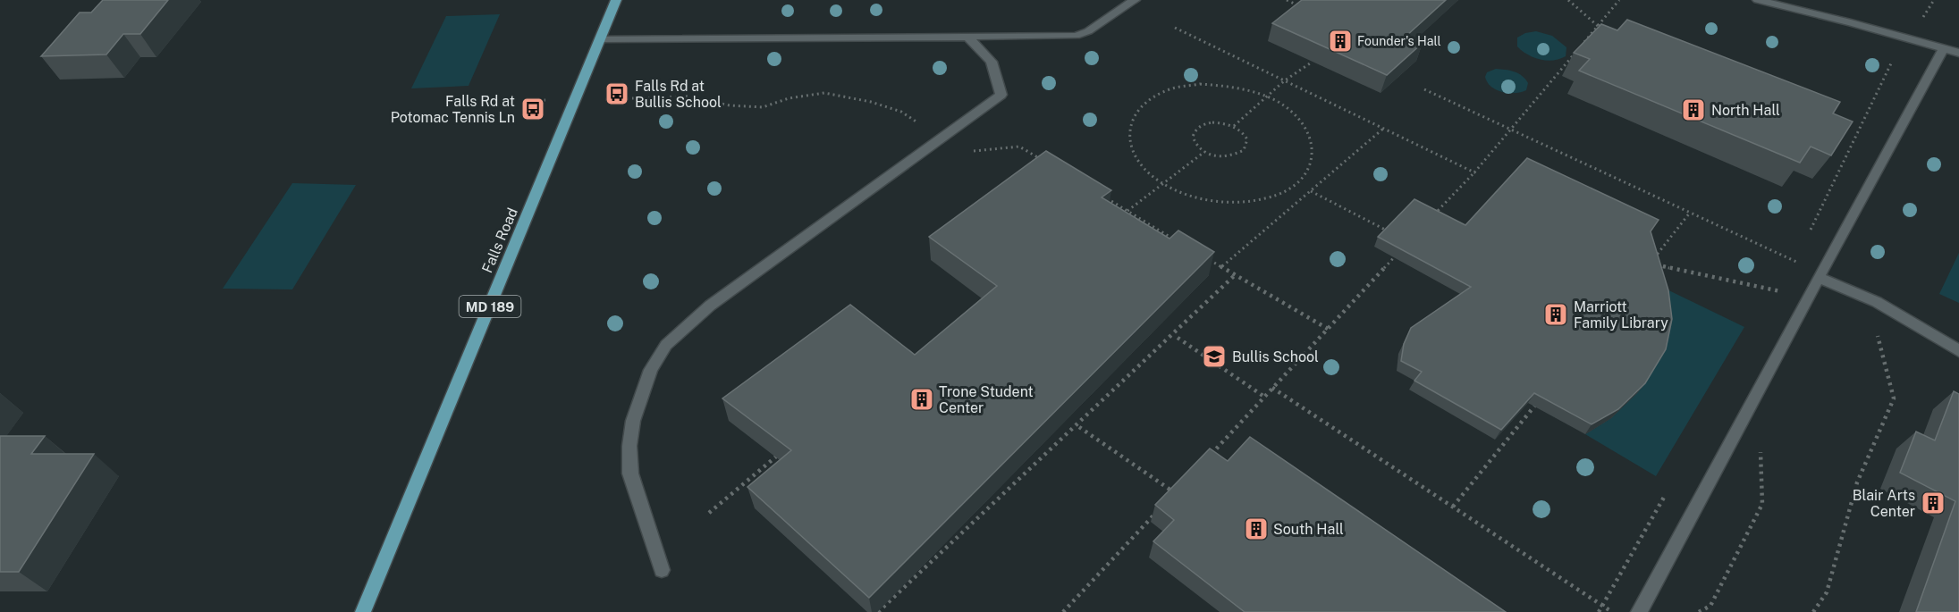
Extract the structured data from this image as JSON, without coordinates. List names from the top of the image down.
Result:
{
  "streets": {
    "main road": ["Falls Road", "MD 189"]
  },
  "places": {
    "building": [
      "Founder's Hall",
      "North Hall",
      "Marriott Family Library",
      "Trone Student Center",
      "Blair Arts Center",
      "South Hall"
    ],
    "bus stop": ["Falls Rd at Bullis School", "Falls Rd at Potomac Tennis Ln"],
    "school or university": ["Bullis School"]
  }
}
